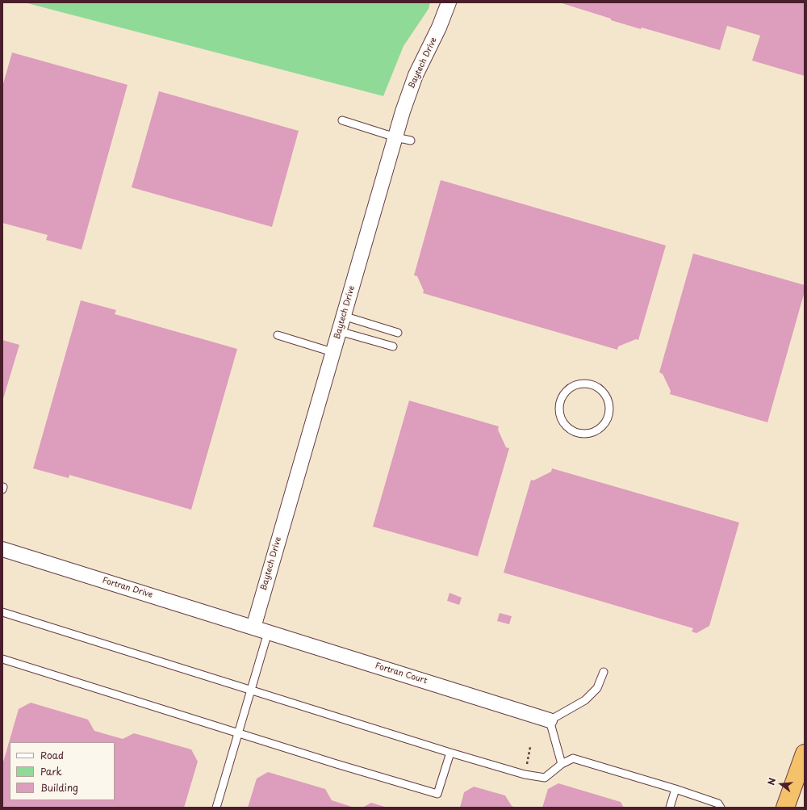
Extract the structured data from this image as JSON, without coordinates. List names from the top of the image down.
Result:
{
  "streets": {
    "street": ["Baytech Drive", "Fortran Drive", "Fortran Court"]
  },
  "crossings": [
    ["Baytech Drive", "Fortran Drive"],
    ["Baytech Drive", "Fortran Court"],
    ["Fortran Drive", "Fortran Court"]
  ],
  "legend": ["Road", "Park", "Building"],
  "north": "left"
}
